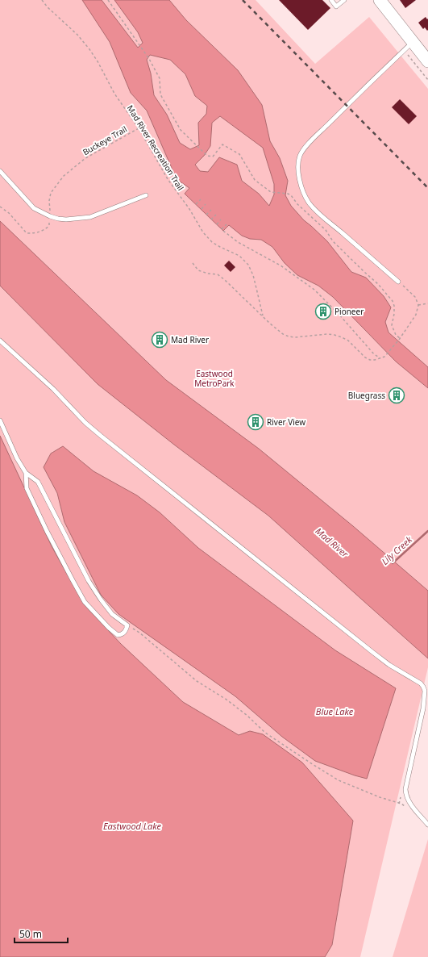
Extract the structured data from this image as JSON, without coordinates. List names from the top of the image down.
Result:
{
  "streets": {
    "path": ["Buckeye Trail", "Mad River Recreation Trail"]
  },
  "crossings": [
    ["Buckeye Trail", "Mad River Recreation Trail"]
  ],
  "water": [
    "Mad River",
    "Lily Creek",
    "Blue Lake",
    "Eastwood Lake"
  ],
  "parks": ["Eastwood MetroPark"],
  "places": {
    "building": [
      "Pioneer",
      "Mad River",
      "Bluegrass",
      "River View"
    ]
  },
  "scale_bar": "50 m"
}
